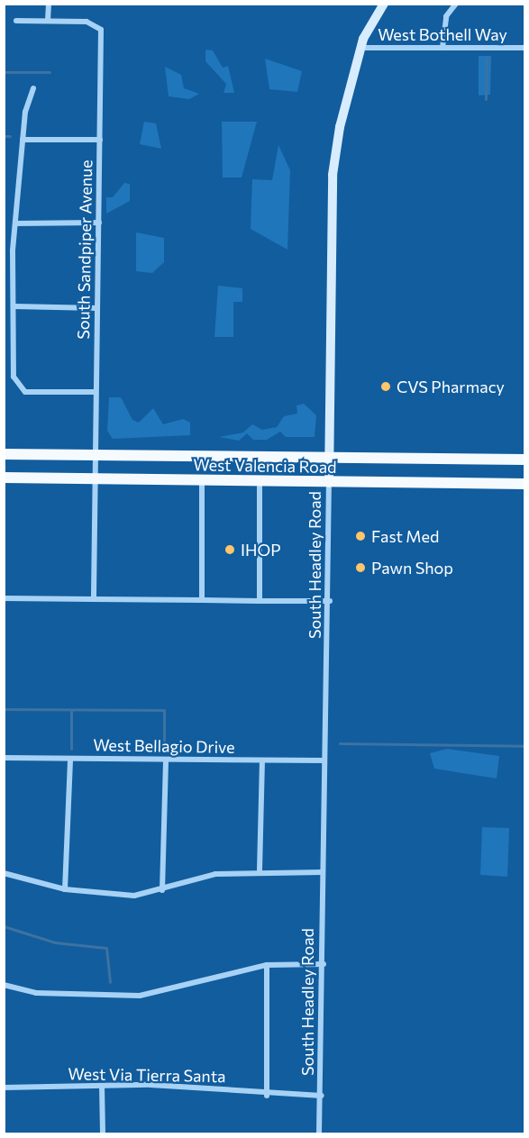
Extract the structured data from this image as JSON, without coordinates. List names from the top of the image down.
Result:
{
  "streets": {
    "main road": ["West Valencia Road"],
    "street": [
      "West Bothell Way",
      "South Sandpiper Avenue",
      "South Headley Road",
      "West Bellagio Drive",
      "West Via Tierra Santa"
    ]
  },
  "crossings": [
    ["West Bothell Way", "South Headley Road"],
    ["South Sandpiper Avenue", "West Valencia Road"],
    ["West Valencia Road", "South Headley Road"],
    ["South Headley Road", "West Bellagio Drive"],
    ["South Headley Road", "West Via Tierra Santa"]
  ],
  "places": [
    "CVS Pharmacy",
    "Fast Med",
    "IHOP",
    "Pawn Shop"
  ]
}
